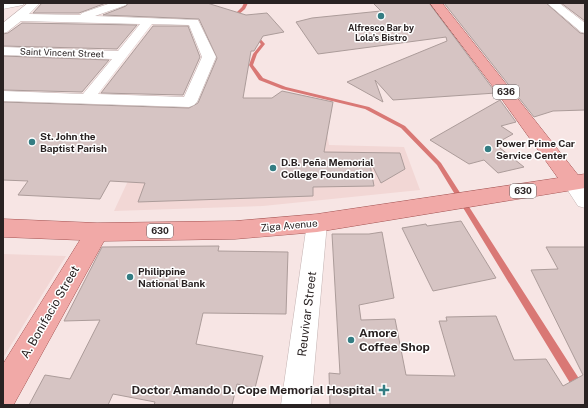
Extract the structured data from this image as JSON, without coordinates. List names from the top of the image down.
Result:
{
  "streets": {
    "main road": [
      "636",
      "630",
      "Ziga Avenue",
      "A. Bonifacio Street"
    ],
    "street": ["Saint Vincent Street", "Reuvivar Street"]
  },
  "crossings": [
    ["636", "Ziga Avenue"],
    ["Ziga Avenue", "A. Bonifacio Street"],
    ["Ziga Avenue", "Reuvivar Street"]
  ],
  "places": {
    "other": [
      "Alfresco Bar by Lola's Bistro",
      "St. John the Baptist Parish",
      "Power Prime Car Service Center",
      "D.B. Peña Memorial College Foundation",
      "Philippine National Bank",
      "Amore Coffee Shop"
    ],
    "health": ["Doctor Amando D. Cope Memorial Hospital"]
  }
}
